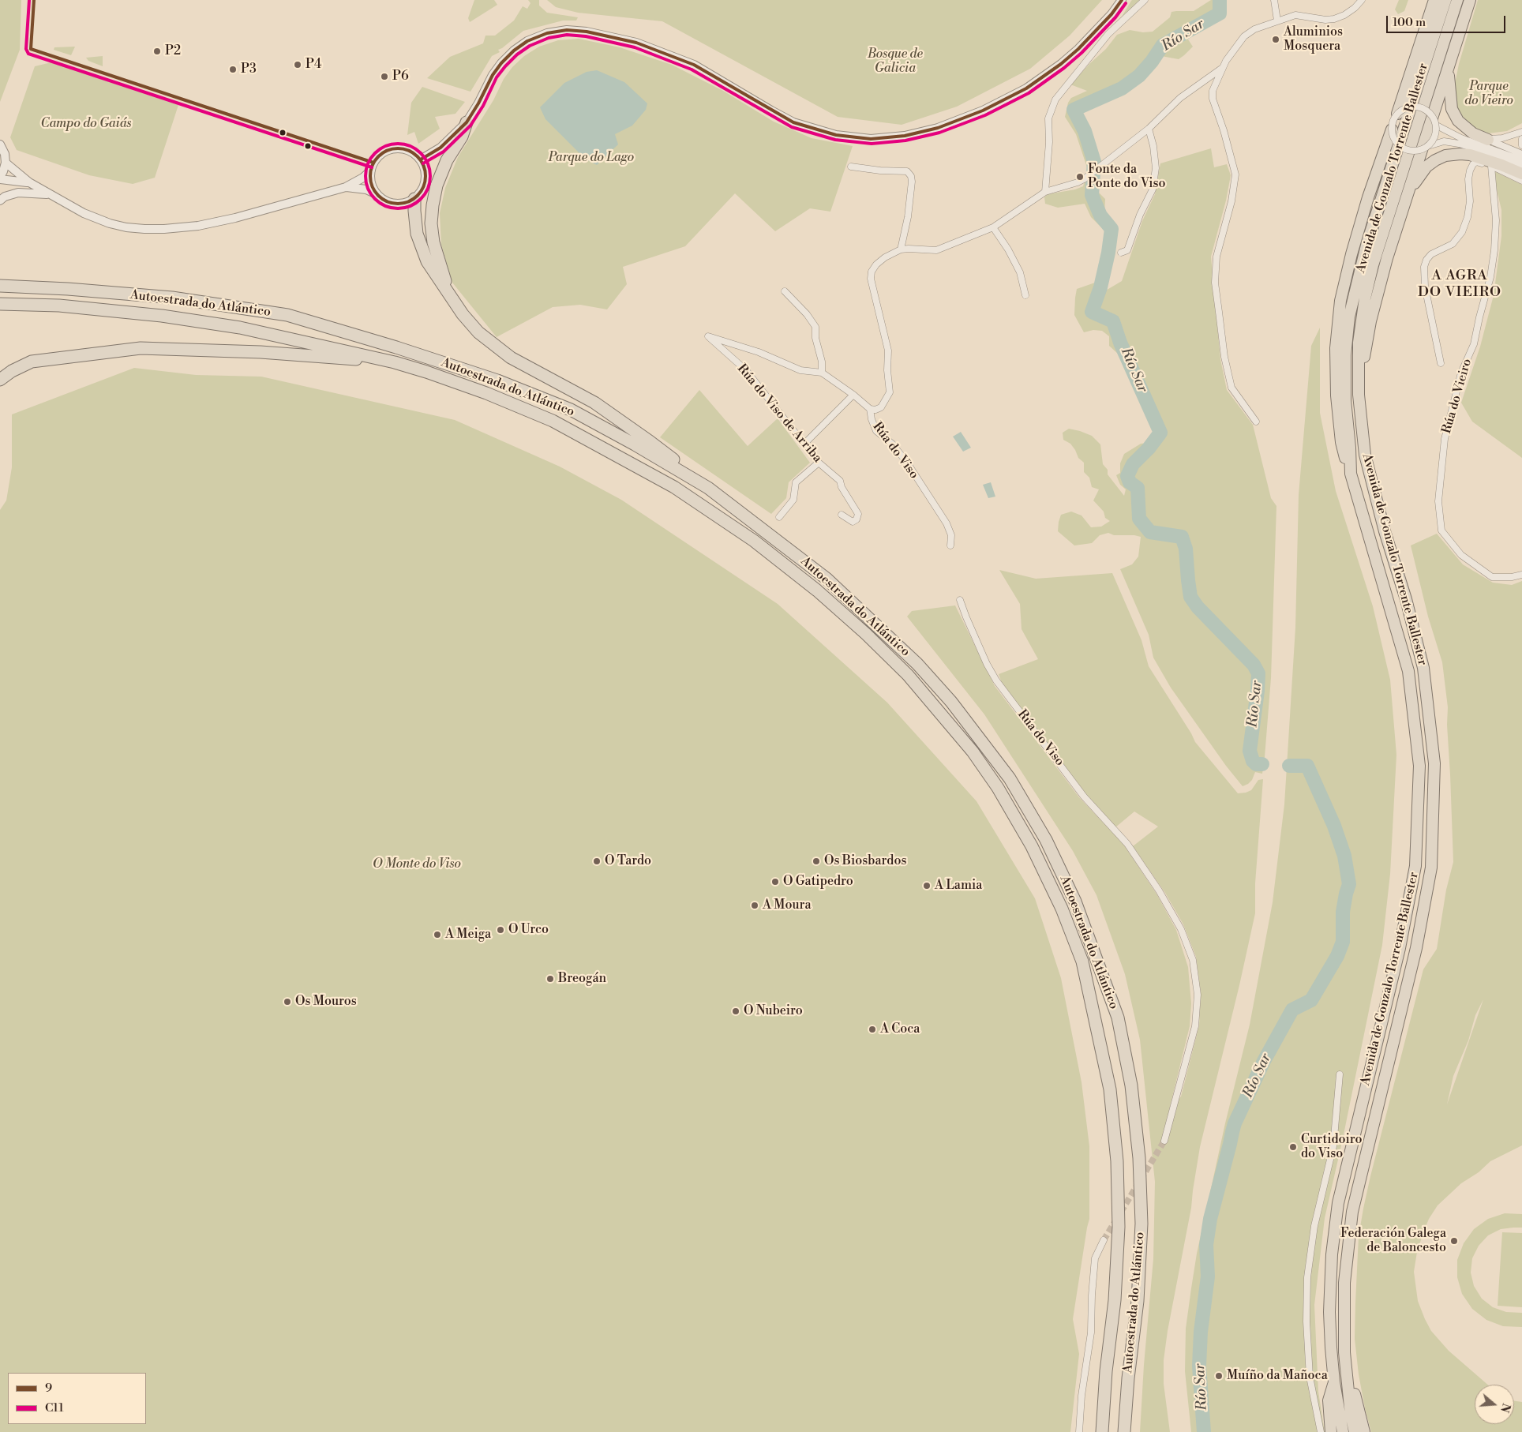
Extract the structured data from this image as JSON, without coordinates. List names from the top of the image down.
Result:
{
  "streets": {
    "highway": ["Avenida de Gonzalo Torrente Ballester", "Autoestrada do Atlántico"],
    "street": ["Rúa do Vieiro", "Rúa do Viso de Arriba", "Rúa do Viso"]
  },
  "crossings": [
    ["Rúa do Viso de Arriba", "Rúa do Viso"]
  ],
  "districts": ["A AGRA DO VIEIRO"],
  "water": ["Río Sar"],
  "parks": [
    "Bosque de Galicia",
    "Parque do Vieiro",
    "Campo do Gaiás",
    "Parque do Lago",
    "O Monte do Viso"
  ],
  "places": [
    "Aluminios Mosquera",
    "P2",
    "P4",
    "P3",
    "P6",
    "Fonte da Ponte do Viso",
    "O Tardo",
    "Os Biosbardos",
    "O Gatipedro",
    "A Lamia",
    "A Moura",
    "O Urco",
    "A Meiga",
    "Breogán",
    "Os Mouros",
    "O Nubeiro",
    "A Coca",
    "Curtidoiro do Viso",
    "Federación Galega de Baloncesto",
    "Muíño da Mañoca"
  ],
  "lines": ["transit line 9", "transit line C11"],
  "legend": ["9", "C11"],
  "scale_bar": "100 m",
  "north": "right"
}
